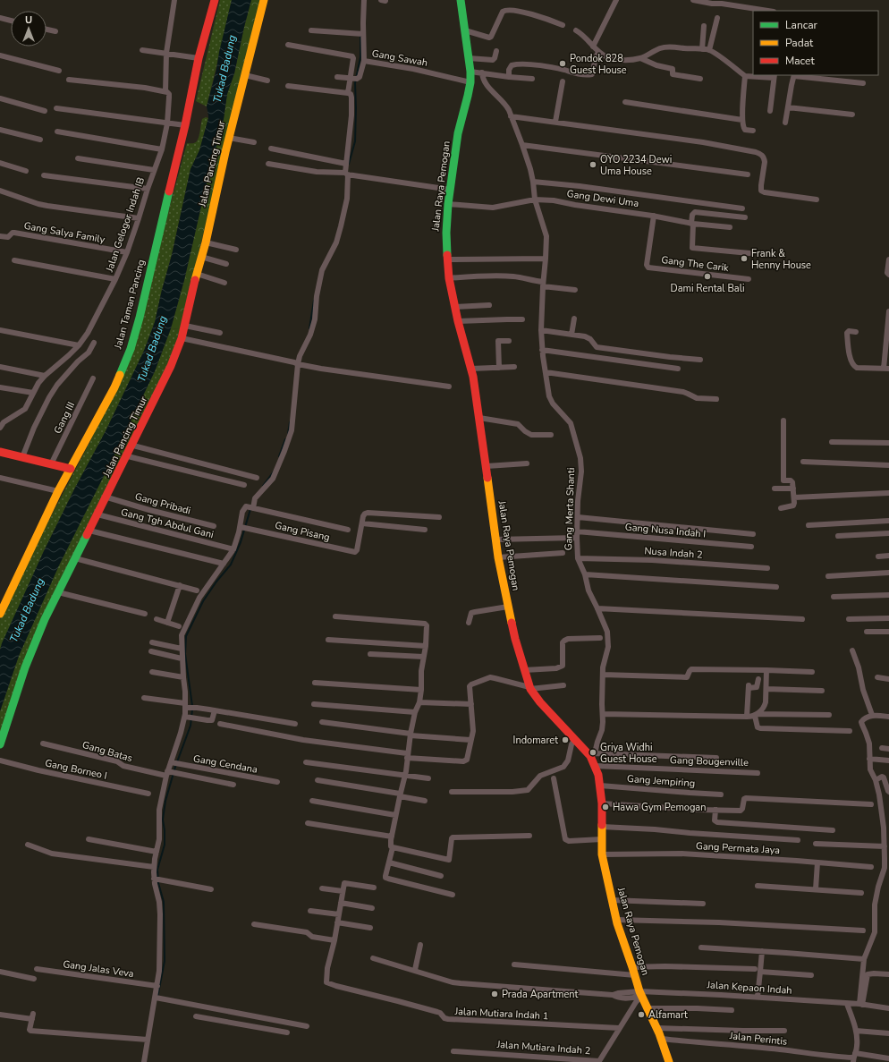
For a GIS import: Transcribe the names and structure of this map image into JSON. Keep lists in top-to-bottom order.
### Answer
{
  "streets": {
    "street": [
      "Gang Sawah",
      "Jalan Pancing Timur",
      "Jalan Raya Pemogan",
      "Gang Dewi Uma",
      "Jalan Gelogor Indah IB",
      "Gang Salya Family",
      "Gang The Carik",
      "Jalan Taman Pancing",
      "Gang III",
      "Gang Pribadi",
      "Gang Merta Shanti",
      "Gang Tgh Abdul Gani",
      "Gang Nusa Indah I",
      "Gang Pisang",
      "Nusa Indah 2",
      "Gang Batas",
      "Gang Bougenville",
      "Gang Cendana",
      "Gang Borneo I",
      "Gang Jempiring",
      "Gang Permata Jaya",
      "Gang Jalas Veva",
      "Jalan Kepaon Indah",
      "Jalan Mutiara Indah 1",
      "Jalan Perintis",
      "Jalan Mutiara Indah 2"
    ]
  },
  "crossings": [
    ["Gang Sawah", "Jalan Raya Pemogan"],
    ["Jalan Pancing Timur", "Gang Pribadi"],
    ["Jalan Pancing Timur", "Gang Tgh Abdul Gani"],
    ["Jalan Raya Pemogan", "Gang Dewi Uma"],
    ["Jalan Raya Pemogan", "Gang Merta Shanti"],
    ["Jalan Raya Pemogan", "Gang Bougenville"],
    ["Jalan Raya Pemogan", "Gang Jempiring"],
    ["Jalan Raya Pemogan", "Gang Permata Jaya"],
    ["Jalan Raya Pemogan", "Jalan Kepaon Indah"],
    ["Jalan Raya Pemogan", "Jalan Perintis"],
    ["Jalan Raya Pemogan", "Jalan Mutiara Indah 2"],
    ["Gang Dewi Uma", "Gang The Carik"],
    ["Gang Dewi Uma", "Gang Merta Shanti"],
    ["Jalan Gelogor Indah IB", "Gang Salya Family"],
    ["Gang Merta Shanti", "Gang Nusa Indah I"],
    ["Gang Merta Shanti", "Nusa Indah 2"],
    ["Jalan Kepaon Indah", "Jalan Mutiara Indah 2"],
    ["Jalan Mutiara Indah 1", "Jalan Mutiara Indah 2"]
  ],
  "water": ["Tukad Badung"],
  "places": [
    "Pondok 828 Guest House",
    "OYO 2234 Dewi Uma House",
    "Frank & Henny House",
    "Dami Rental Bali",
    "Indomaret",
    "Griya Widhi Guest House",
    "Hawa Gym Pemogan",
    "Prada Apartment",
    "Alfamart"
  ],
  "legend": ["Lancar", "Padat", "Macet"],
  "north": "top"
}
